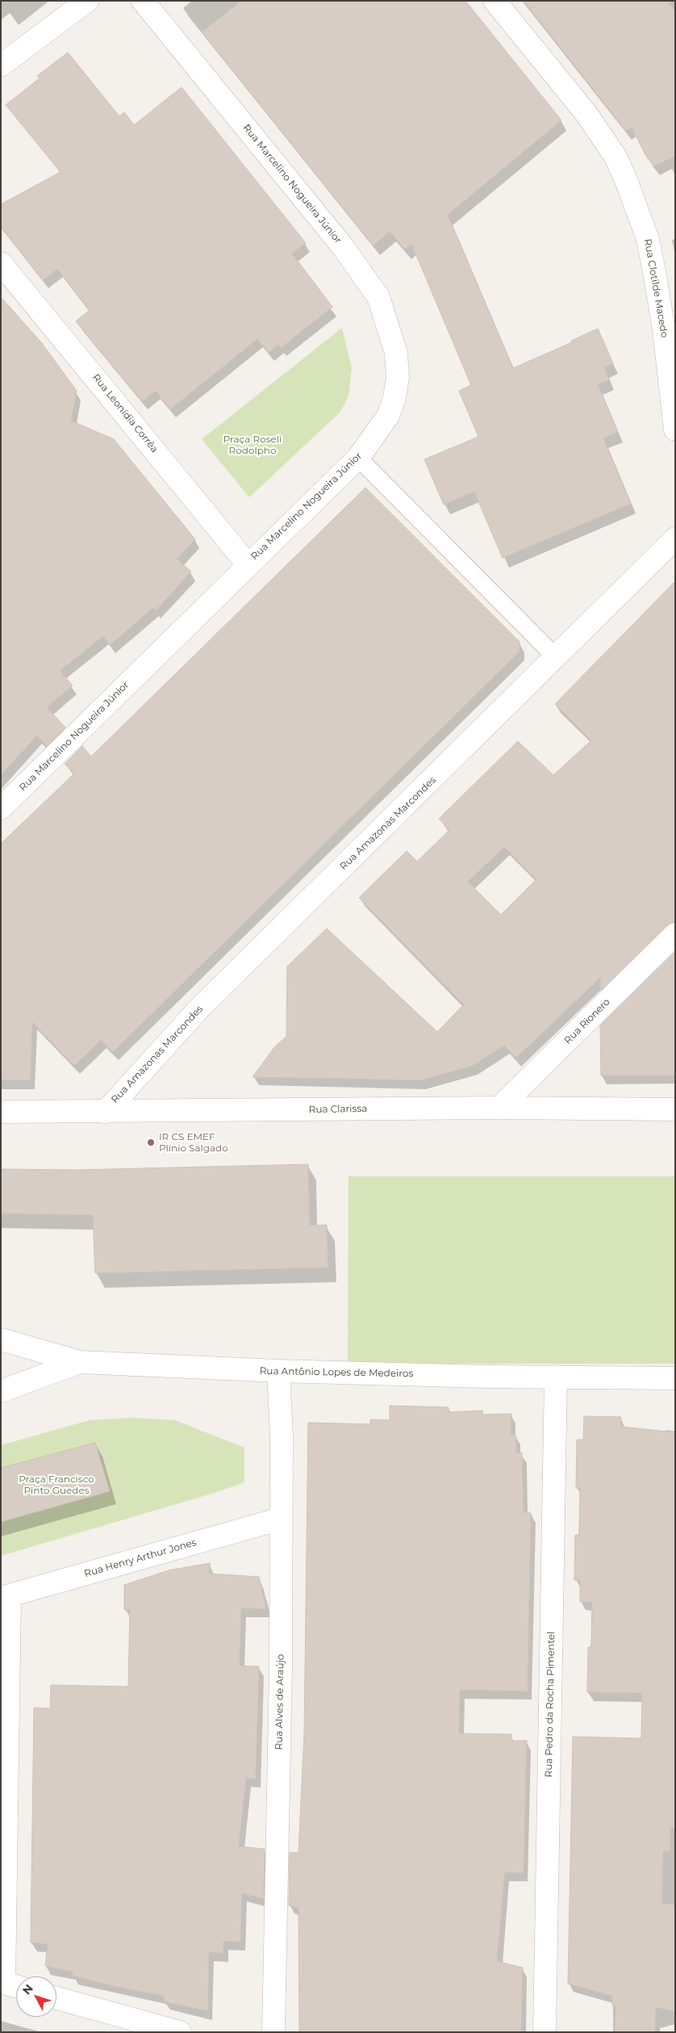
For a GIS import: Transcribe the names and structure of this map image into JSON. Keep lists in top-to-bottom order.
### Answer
{
  "streets": {
    "street": [
      "Rua Marcelino Nogueira Júnior",
      "Rua Clotilde Macedo",
      "Rua Leonídia Corrêa",
      "Rua Amazonas Marcondes",
      "Rua Rionero",
      "Rua Clarissa",
      "Rua Antônio Lopes de Medeiros",
      "Rua Henry Arthur Jones",
      "Rua Alves de Araújo",
      "Rua Pedro da Rocha Pimentel"
    ]
  },
  "crossings": [
    ["Rua Marcelino Nogueira Júnior", "Rua Leonídia Corrêa"],
    ["Rua Amazonas Marcondes", "Rua Clarissa"],
    ["Rua Rionero", "Rua Clarissa"],
    ["Rua Antônio Lopes de Medeiros", "Rua Alves de Araújo"],
    ["Rua Antônio Lopes de Medeiros", "Rua Pedro da Rocha Pimentel"],
    ["Rua Henry Arthur Jones", "Rua Alves de Araújo"]
  ],
  "parks": ["Praça Roseli Rodolpho", "Praça Francisco Pinto Guedes"],
  "places": ["IR CS EMEF Plínio Salgado"],
  "north": "top left"
}
